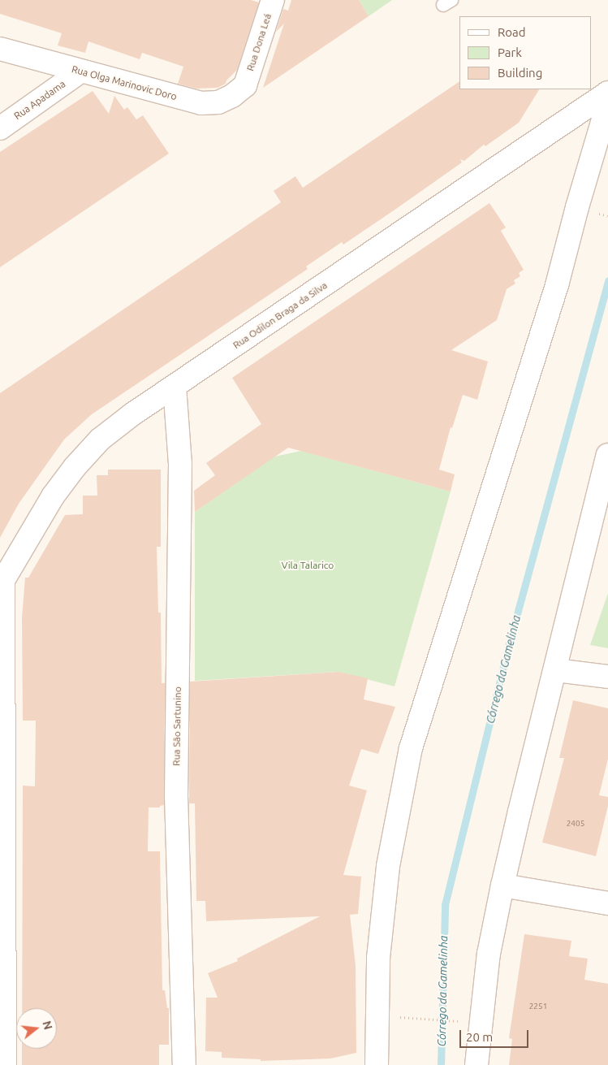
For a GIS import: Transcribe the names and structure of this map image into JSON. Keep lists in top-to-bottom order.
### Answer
{
  "streets": {
    "street": [
      "Rua Dona Leá",
      "Rua Olga Marinovic Doro",
      "Rua Apadama",
      "Rua Odilon Braga da Silva",
      "Rua São Sartunino"
    ]
  },
  "crossings": [
    ["Rua Dona Leá", "Rua Olga Marinovic Doro"],
    ["Rua Olga Marinovic Doro", "Rua Apadama"],
    ["Rua Odilon Braga da Silva", "Rua São Sartunino"]
  ],
  "water": ["Córrego da Gamelinha"],
  "parks": ["Vila Talarico"],
  "house_numbers": ["2405", "2251"],
  "legend": ["Road", "Park", "Building"],
  "scale_bar": "20 m",
  "north": "right"
}
